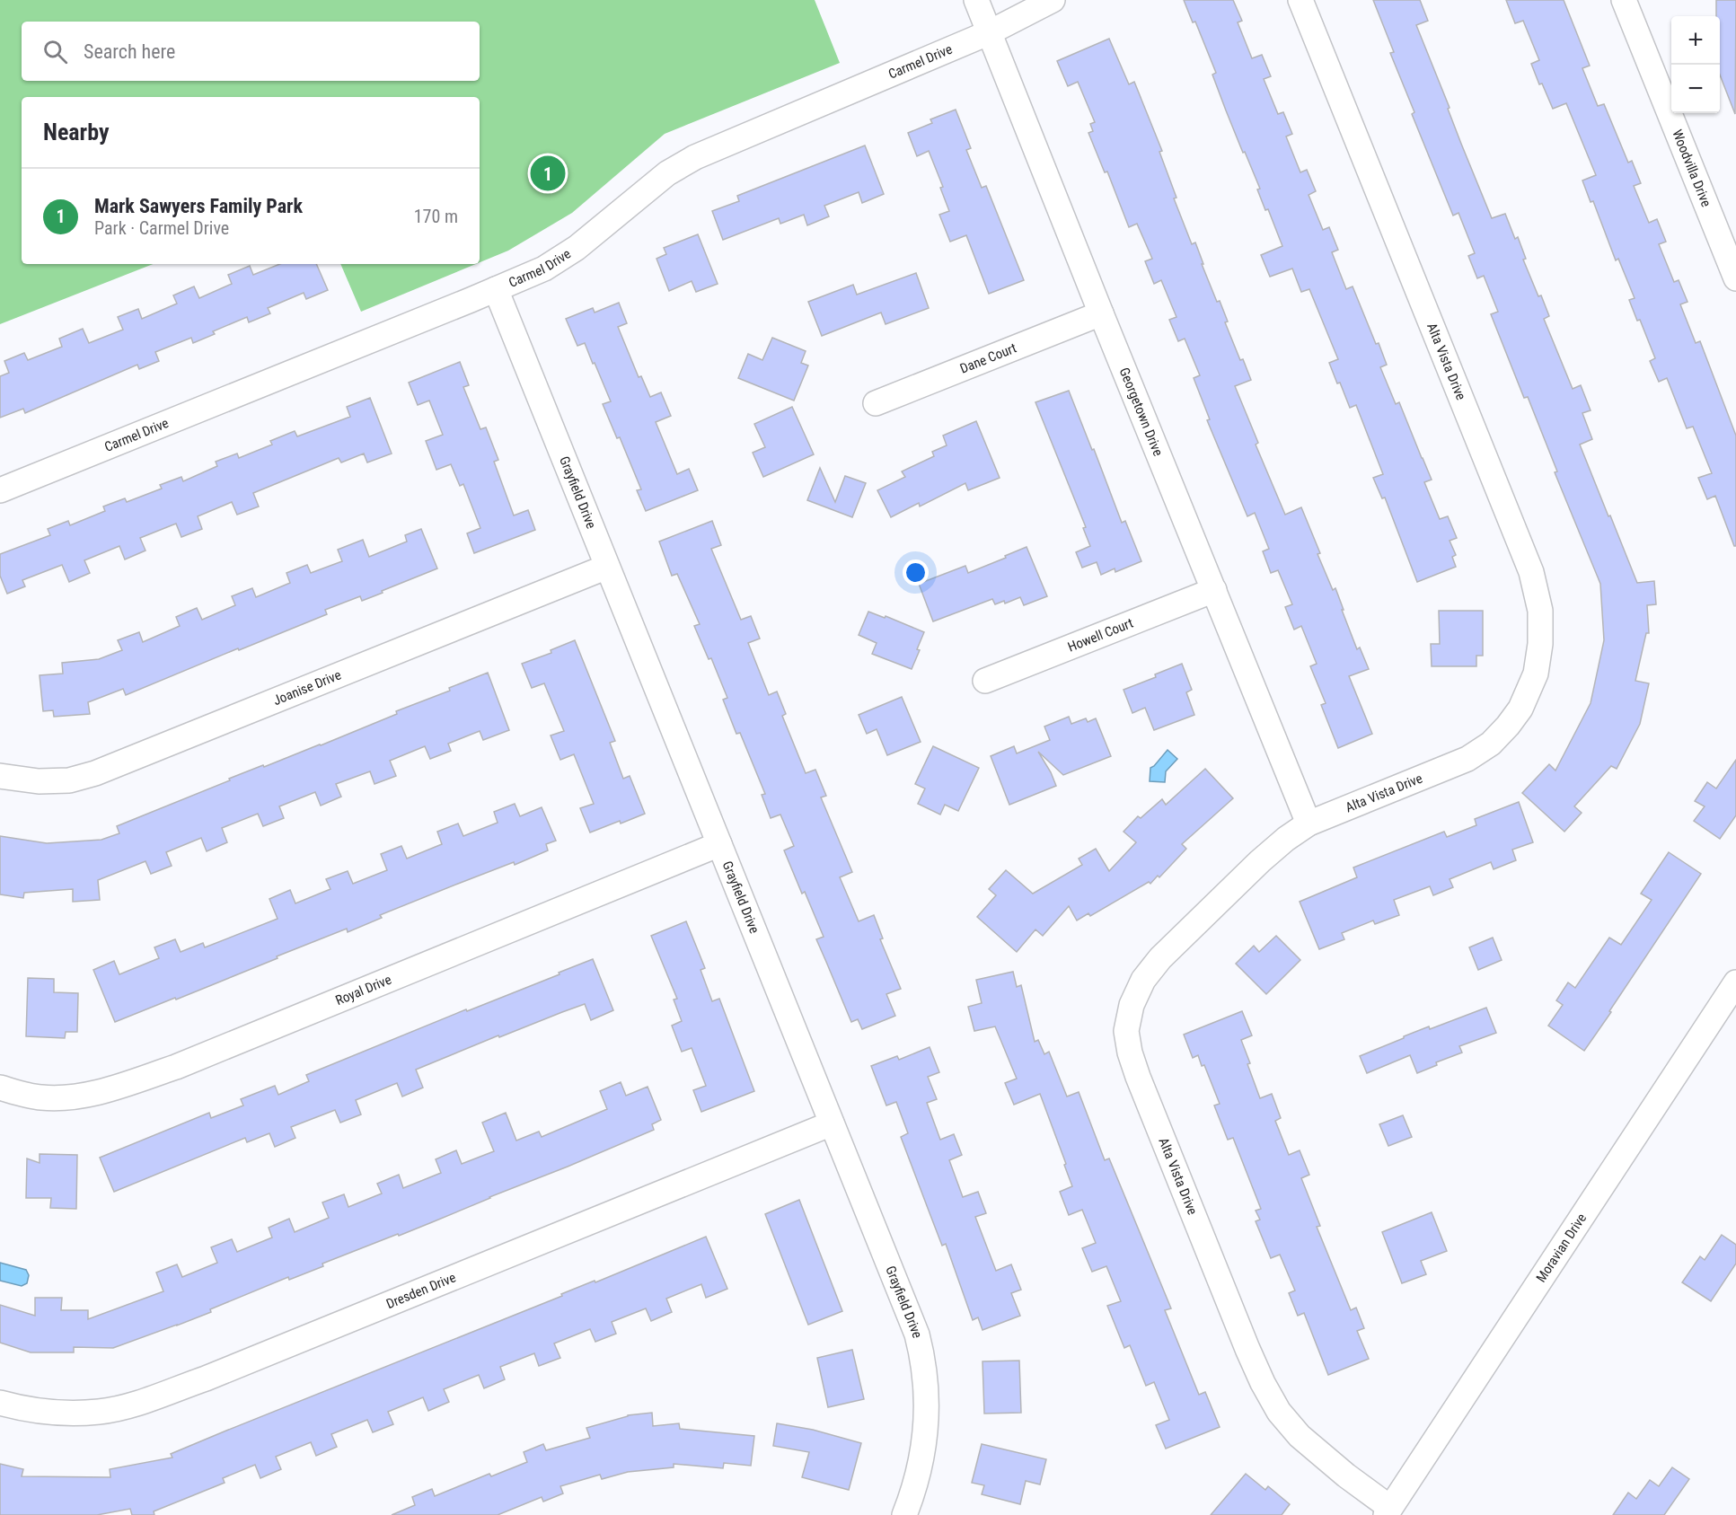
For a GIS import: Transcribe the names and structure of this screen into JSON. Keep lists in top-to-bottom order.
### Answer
{
  "streets": {
    "street": [
      "Carmel Drive",
      "Woodvilla Drive",
      "Dane Court",
      "Alta Vista Drive",
      "Georgetown Drive",
      "Grayfield Drive",
      "Howell Court",
      "Joanise Drive",
      "Royal Drive",
      "Moravian Drive",
      "Dresden Drive"
    ]
  },
  "crossings": [
    ["Carmel Drive", "Georgetown Drive"],
    ["Carmel Drive", "Grayfield Drive"],
    ["Dane Court", "Georgetown Drive"],
    ["Alta Vista Drive", "Georgetown Drive"],
    ["Alta Vista Drive", "Moravian Drive"],
    ["Georgetown Drive", "Howell Court"],
    ["Grayfield Drive", "Joanise Drive"],
    ["Grayfield Drive", "Royal Drive"],
    ["Grayfield Drive", "Dresden Drive"]
  ],
  "page": {
    "map_buttons": ["+", "−"],
    "search": "Search here",
    "heading": "Nearby",
    "pins": "1",
    "list": [
      {
        "mark": "1",
        "name": "Mark Sawyers Family Park",
        "note": "Park · Carmel Drive",
        "value": "170 m"
      }
    ]
  }
}
